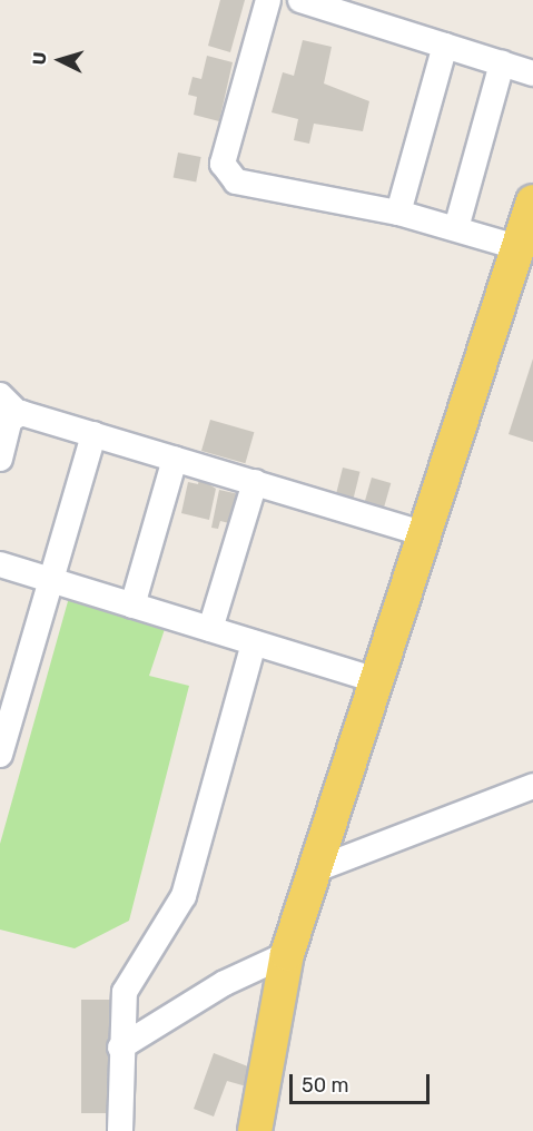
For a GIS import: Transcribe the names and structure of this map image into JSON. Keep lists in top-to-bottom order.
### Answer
{
  "scale_bar": "50 m",
  "north": "left"
}
